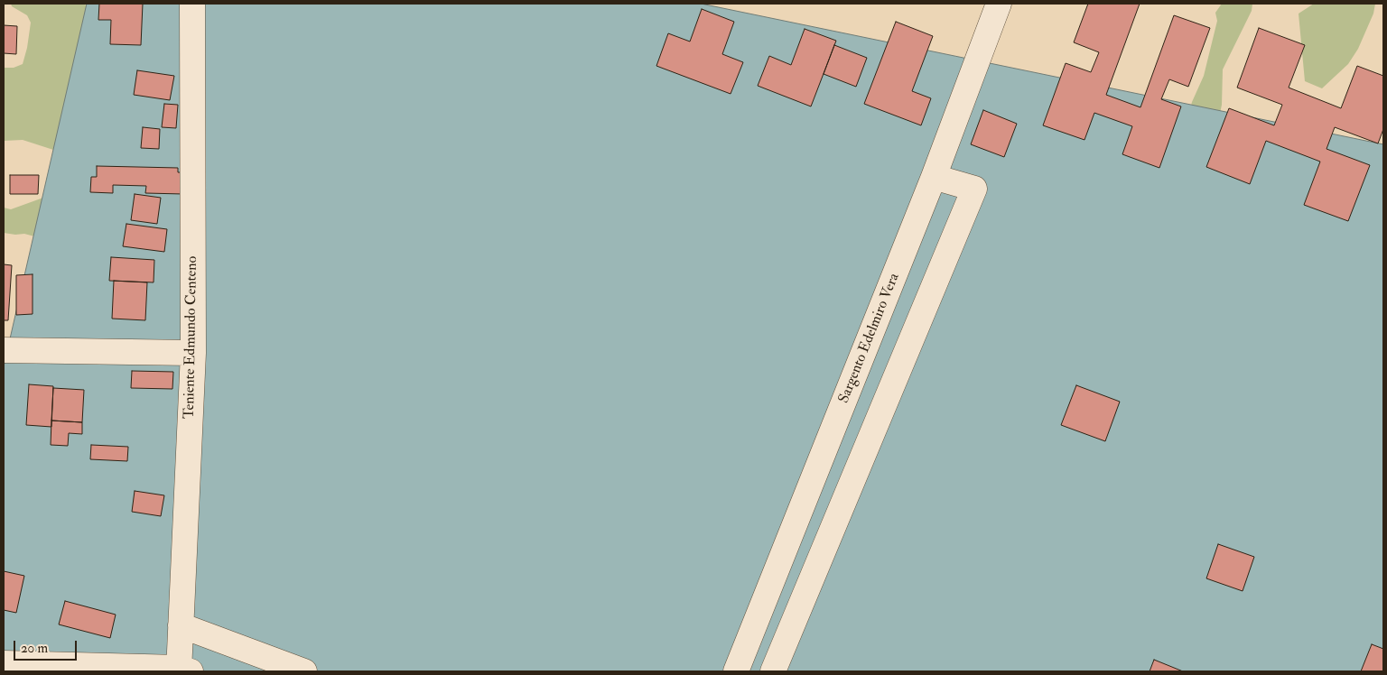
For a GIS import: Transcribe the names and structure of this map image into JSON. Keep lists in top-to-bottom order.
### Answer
{
  "streets": {
    "street": ["Teniente Edmundo Centeno", "Sargento Edelmiro Vera"]
  },
  "scale_bar": "20 m"
}
